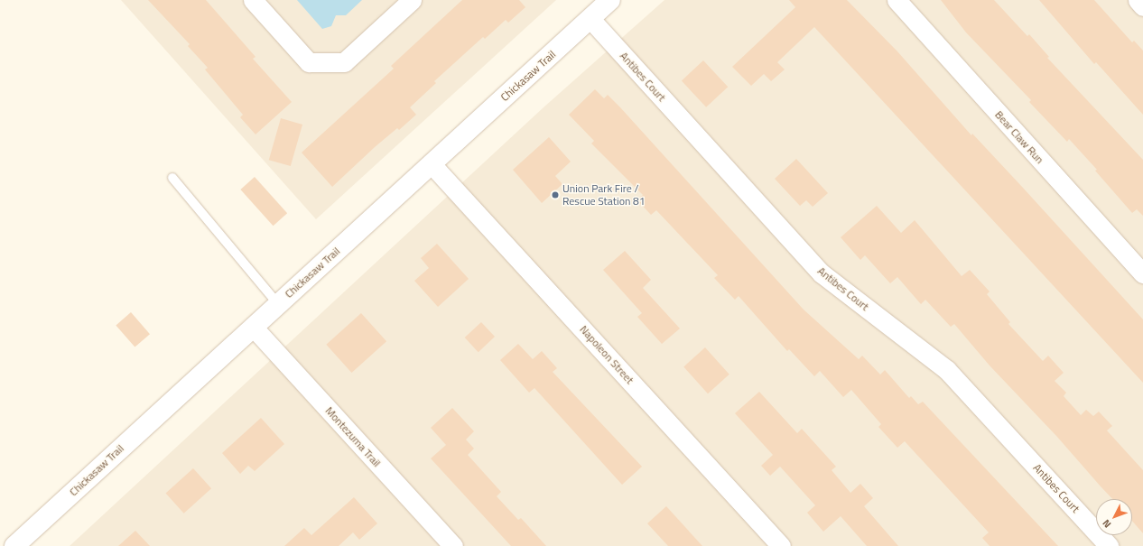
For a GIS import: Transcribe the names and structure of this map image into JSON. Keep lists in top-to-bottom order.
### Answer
{
  "streets": {
    "street": [
      "Chickasaw Trail",
      "Antibes Court",
      "Bear Claw Run",
      "Napoleon Street",
      "Montezuma Trail"
    ]
  },
  "crossings": [
    ["Chickasaw Trail", "Antibes Court"],
    ["Chickasaw Trail", "Napoleon Street"],
    ["Chickasaw Trail", "Montezuma Trail"]
  ],
  "places": ["Union Park Fire / Rescue Station 81"],
  "north": "bottom left"
}
